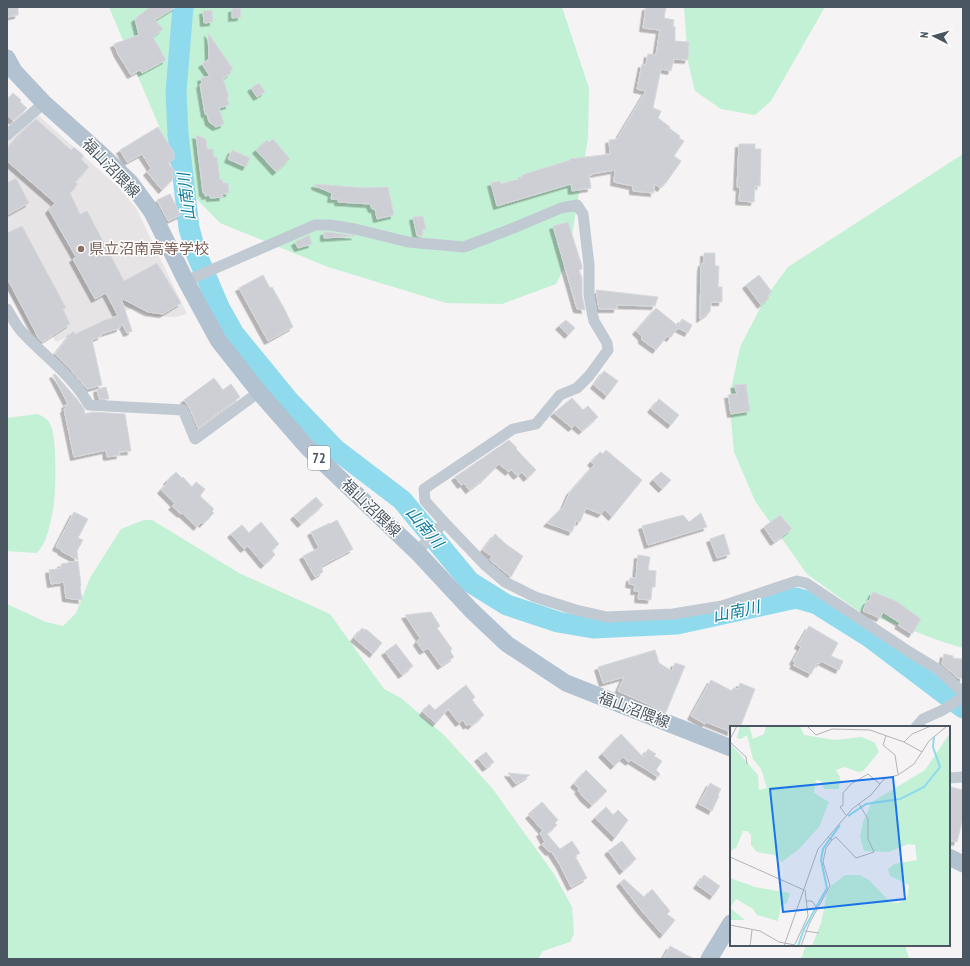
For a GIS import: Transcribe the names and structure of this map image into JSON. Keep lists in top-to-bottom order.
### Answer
{
  "streets": {
    "main road": ["福山沼隈線", "72"]
  },
  "water": ["山南川"],
  "places": ["県立沼南高等学校"],
  "north": "left"
}
